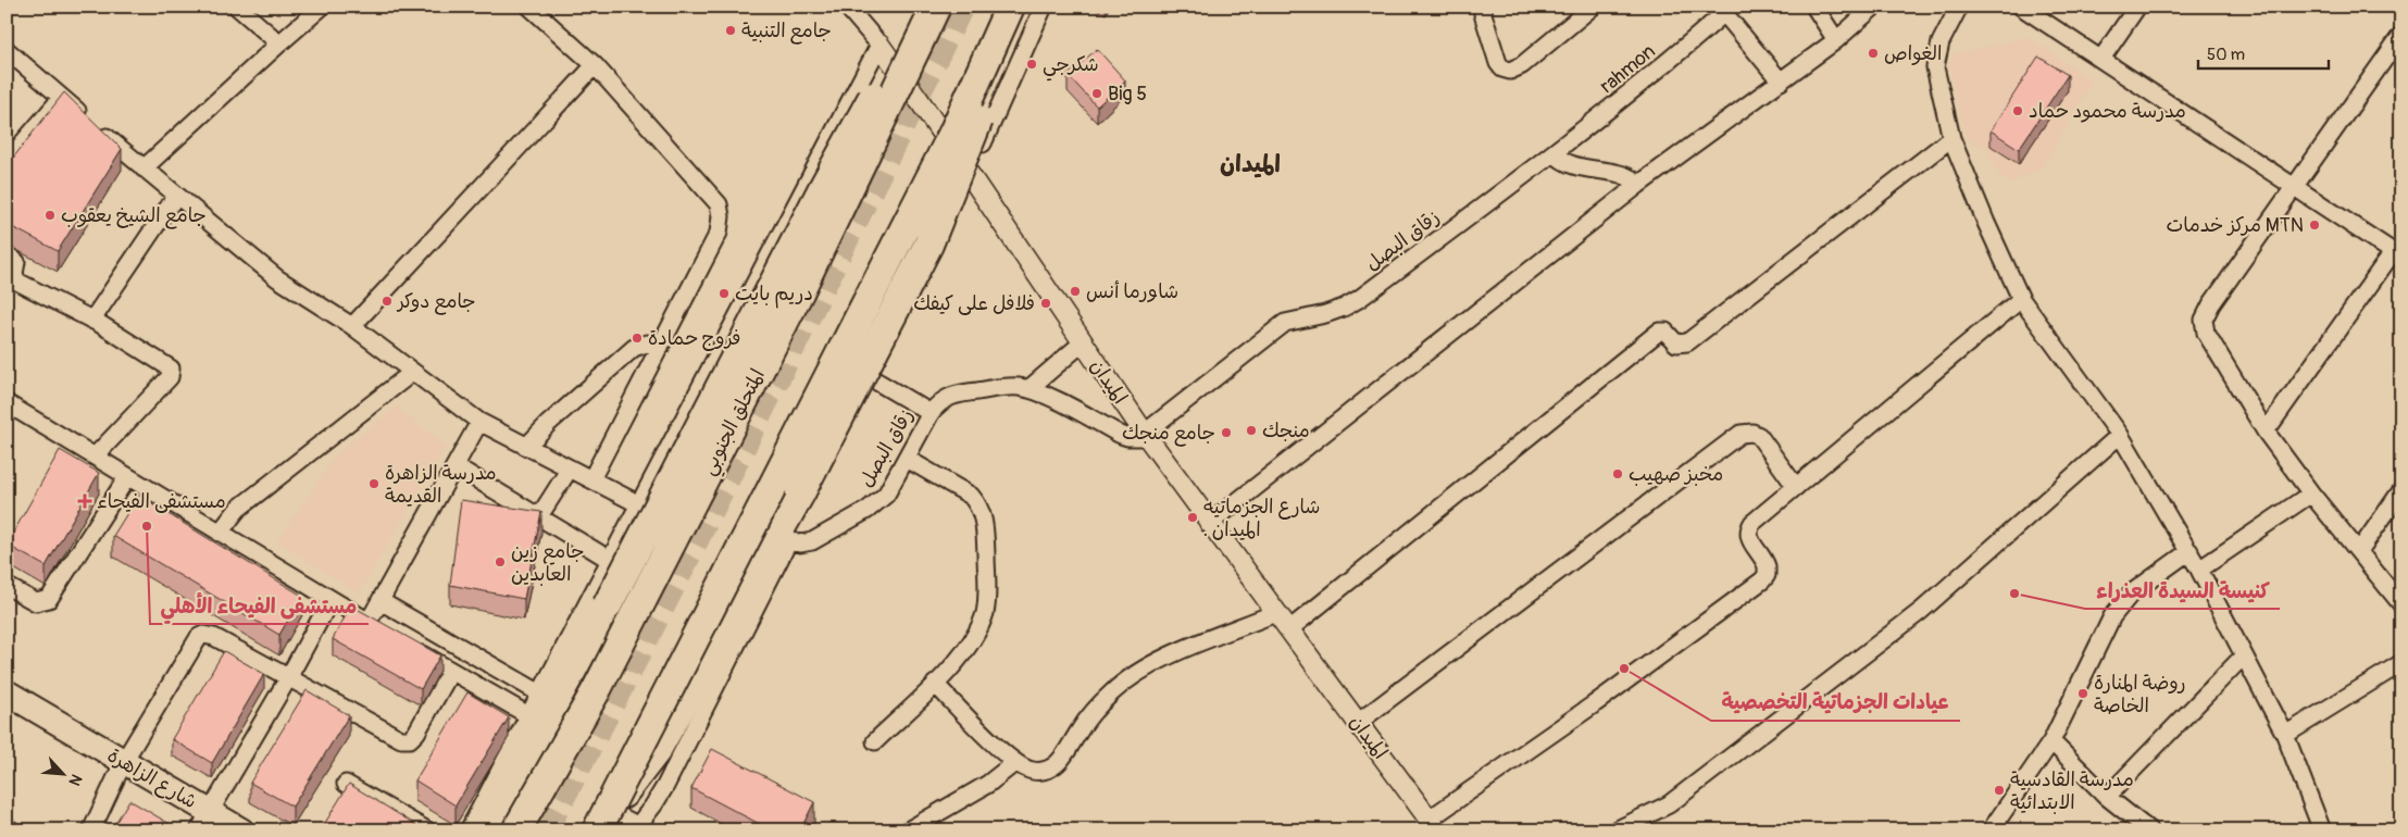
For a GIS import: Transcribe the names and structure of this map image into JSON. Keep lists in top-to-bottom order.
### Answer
{
  "streets": {
    "highway": ["المتحلق الجنوبي"],
    "main road": ["شارع الزاهرة"],
    "street": ["rahmon", "زقاق البصل", "الميدان"]
  },
  "crossings": [
    ["rahmon", "زقاق البصل"],
    ["زقاق البصل", "الميدان"]
  ],
  "districts": ["الميدان"],
  "places": {
    "other": [
      "جامع التنبية",
      "الغواص",
      "شكرجي",
      "Big 5",
      "مدرسة محمود حماد",
      "جامع الشيخ يعقوب",
      "مركز خدمات MTN",
      "شاورما أنس",
      "دريم بايت",
      "جامع دوكر",
      "فلافل على كيفك",
      "فروج حمادة",
      "منجك",
      "جامع منجك",
      "مخبز صهيب",
      "مدرسة الزاهرة القديمة",
      "شارع الجزماتيه . الميدان",
      "مستشفى الفيحاء الأهلي",
      "جامع زين العابدين",
      "كنيسة السيدة العذراء",
      "عيادات الجزماتية التخصصية",
      "روضة المنارة الخاصة",
      "مدرسة القادسية الابتدائية"
    ],
    "health": ["مستشفى الفيحاء"]
  },
  "scale_bar": "50 m",
  "north": "bottom right"
}
